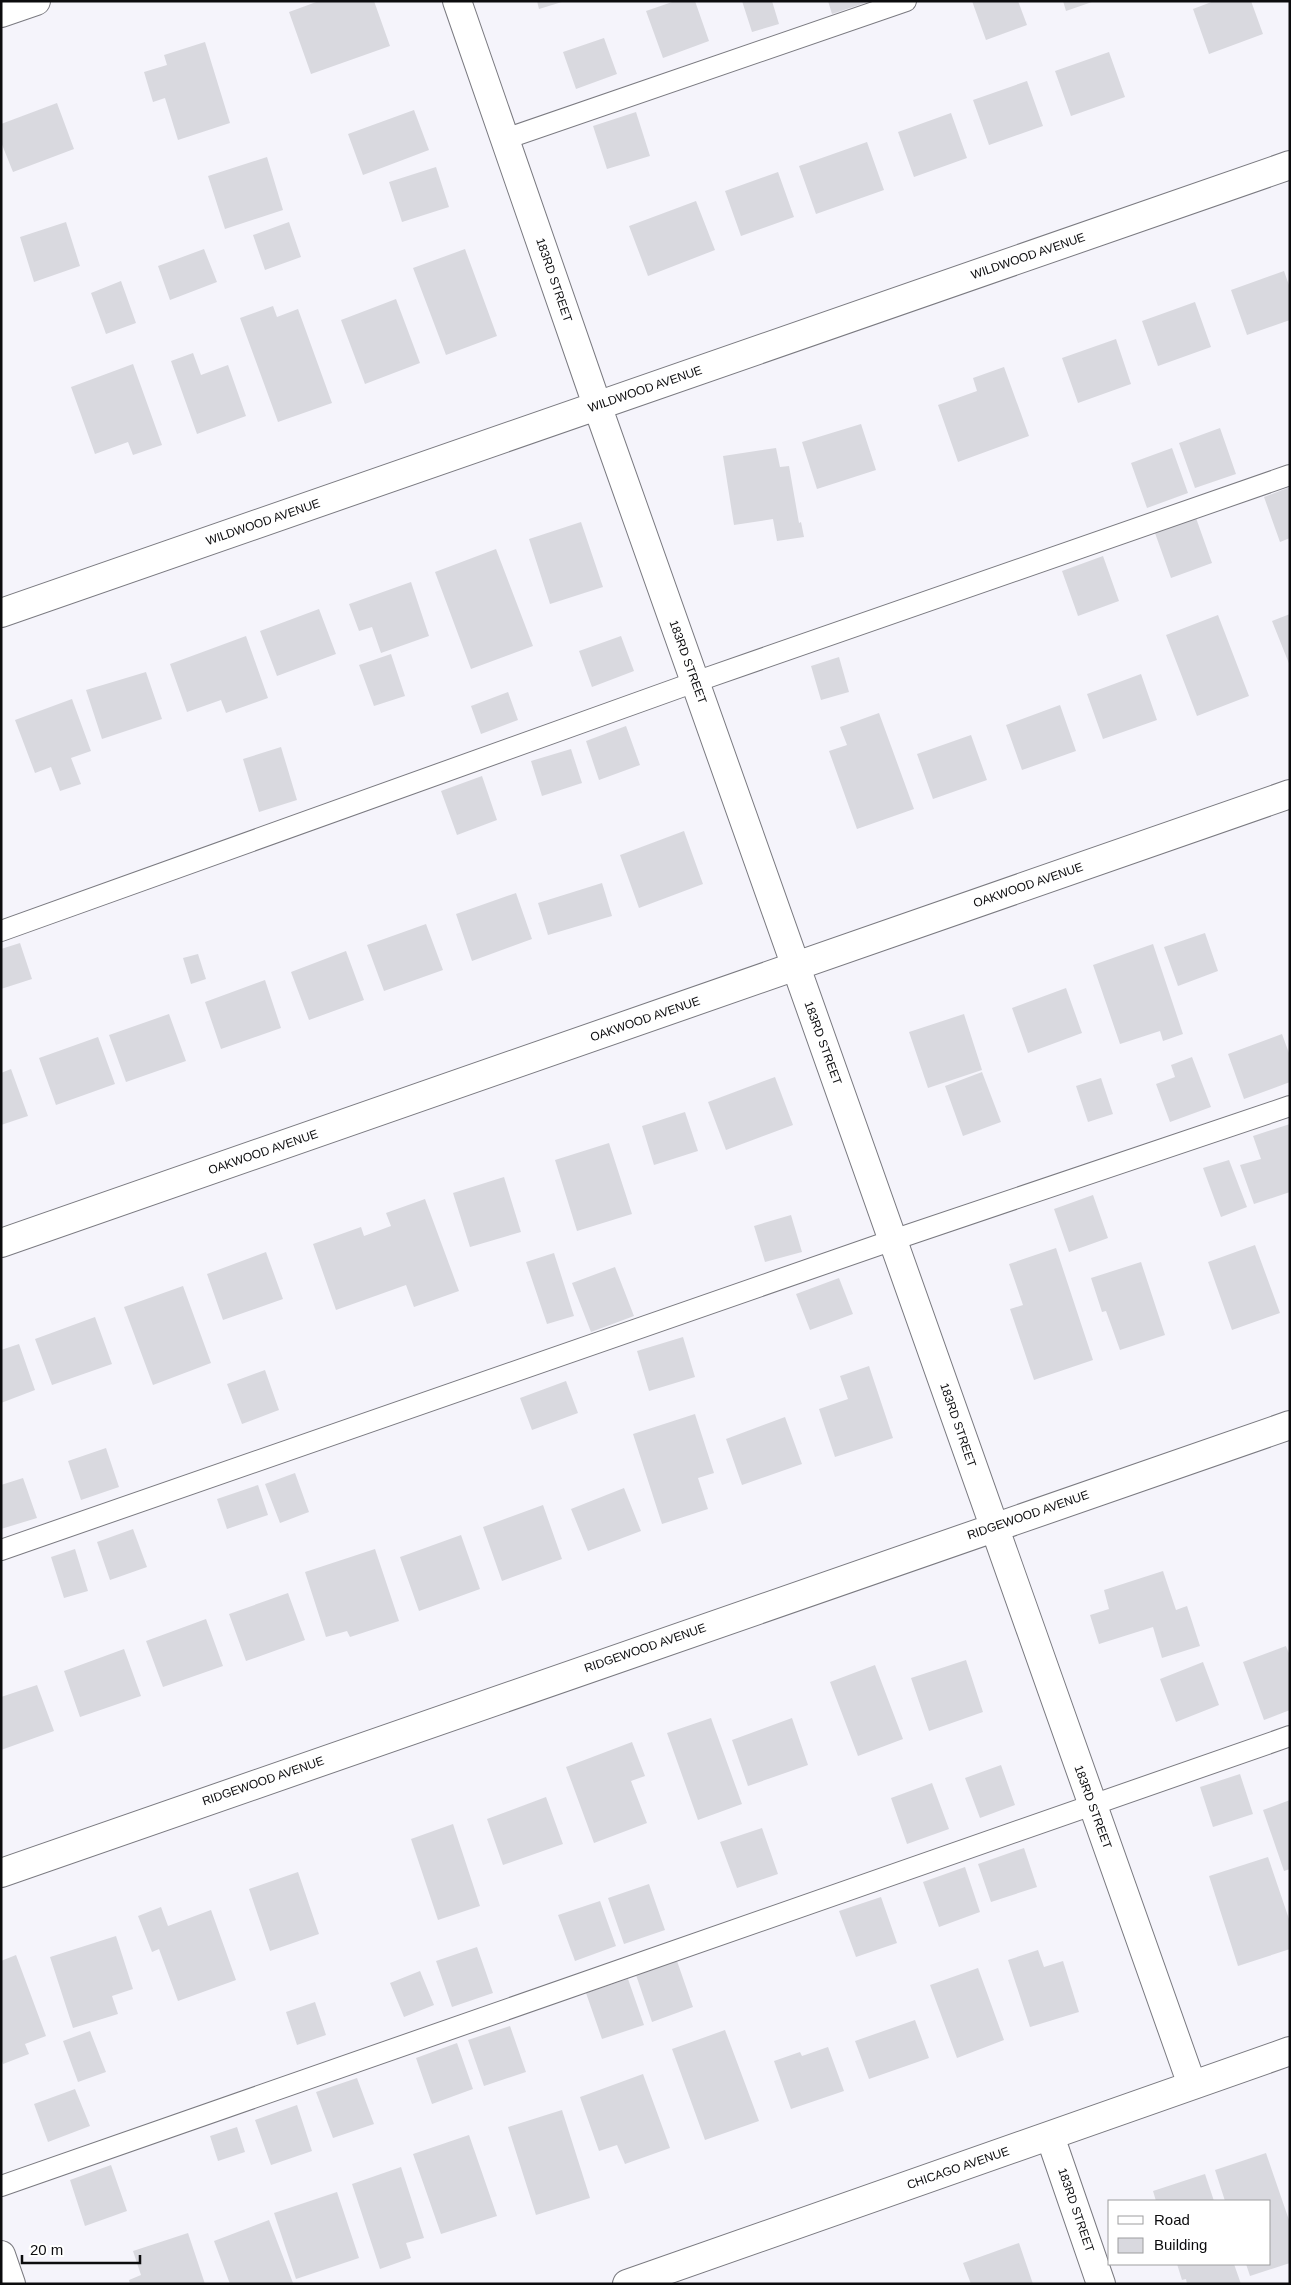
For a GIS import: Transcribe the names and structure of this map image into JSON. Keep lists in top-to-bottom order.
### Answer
{
  "streets": {
    "street": [
      "WILDWOOD AVENUE",
      "183RD STREET",
      "OAKWOOD AVENUE",
      "RIDGEWOOD AVENUE",
      "CHICAGO AVENUE"
    ]
  },
  "crossings": [
    ["WILDWOOD AVENUE", "183RD STREET"],
    ["183RD STREET", "OAKWOOD AVENUE"],
    ["183RD STREET", "RIDGEWOOD AVENUE"],
    ["183RD STREET", "CHICAGO AVENUE"]
  ],
  "legend": ["Road", "Building"],
  "scale_bar": "20 m"
}
